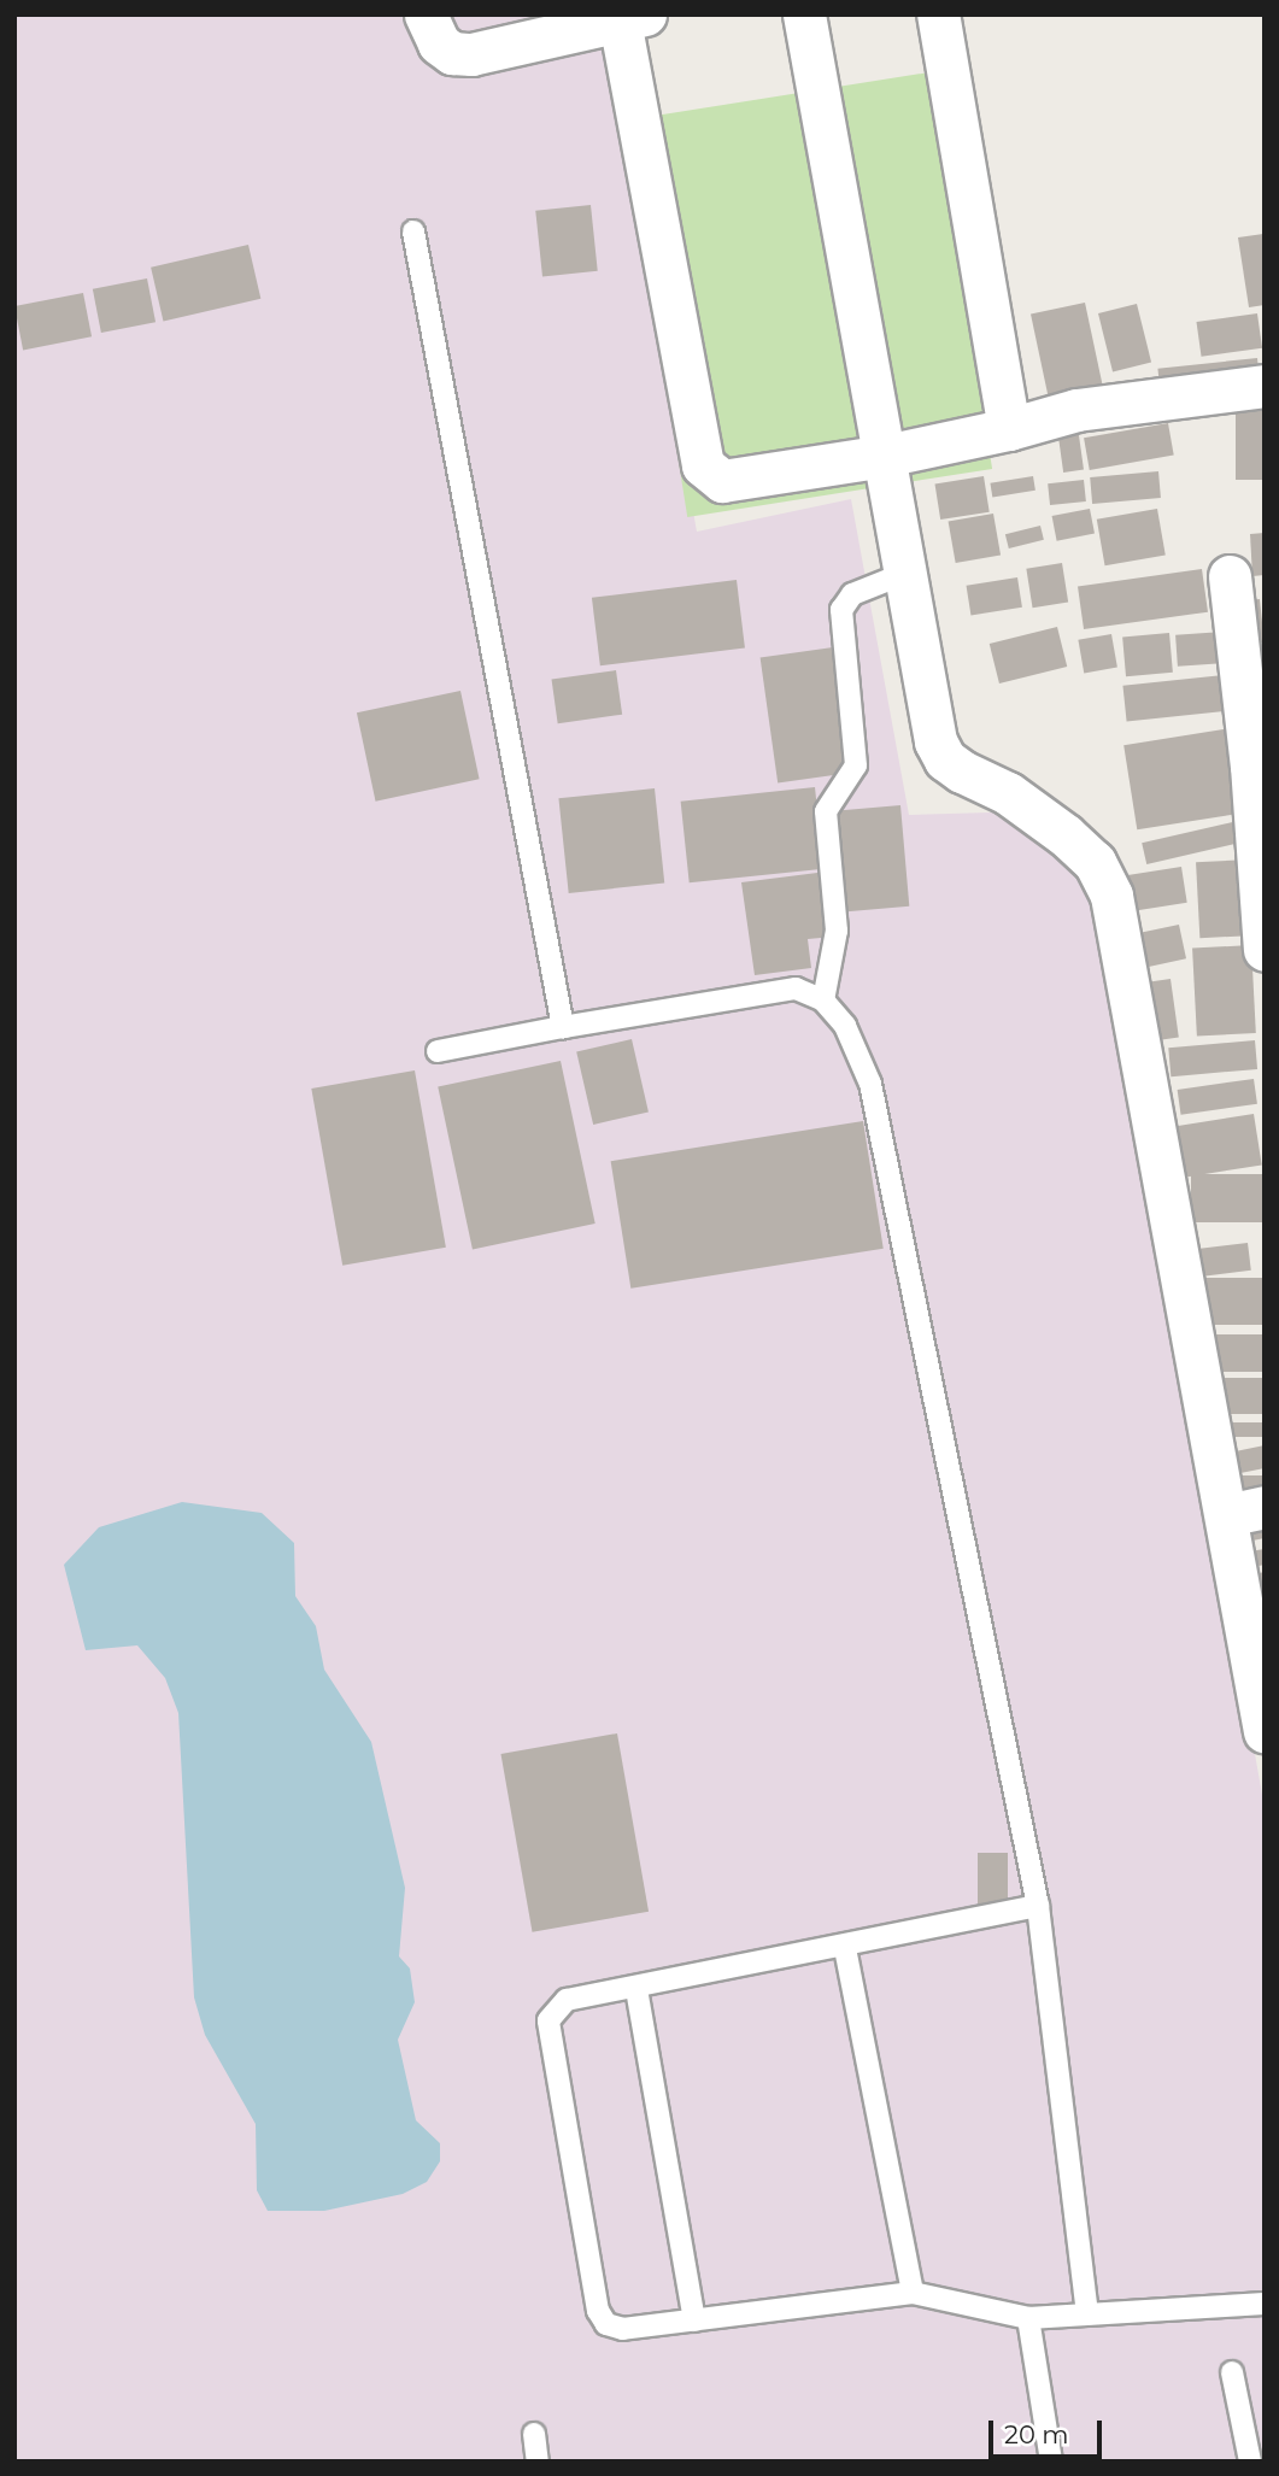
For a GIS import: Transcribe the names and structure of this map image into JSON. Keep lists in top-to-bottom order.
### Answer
{
  "scale_bar": "20 m"
}
